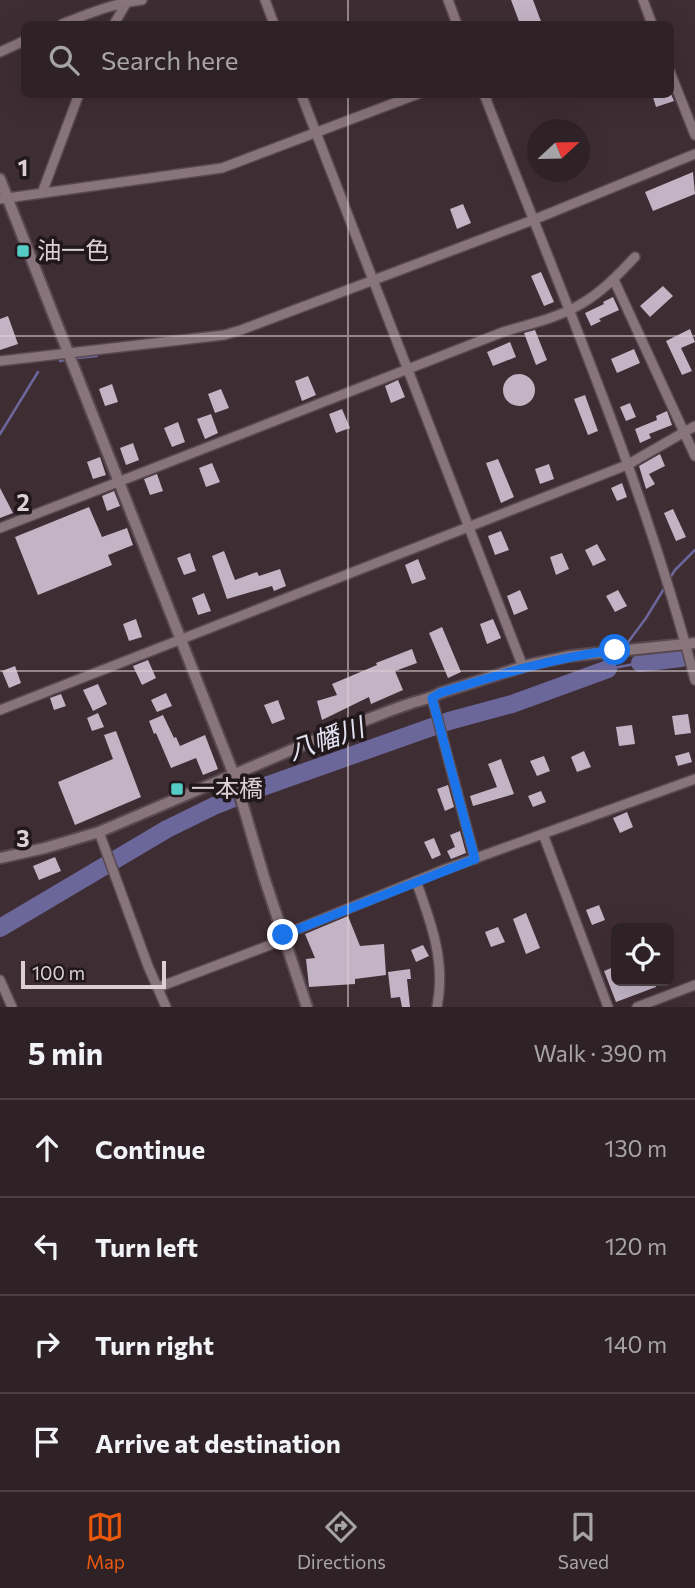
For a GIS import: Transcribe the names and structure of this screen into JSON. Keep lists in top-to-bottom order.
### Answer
{
  "water": ["八幡川"],
  "places": {
    "transit": ["油一色", "一本橋"]
  },
  "scale_bar": "100 m",
  "north": "right",
  "page": {
    "search": "Search here",
    "scale": "100 m",
    "heading": ["5 min", "Walk · 390 m"],
    "list": [
      ["Continue", "130 m"],
      ["Turn left", "120 m"],
      ["Turn right", "140 m"],
      "Arrive at destination"
    ],
    "nav": ["Map", "Directions", "Saved"]
  },
  "grid": {
    "rows": ["1", "2", "3"]
  }
}
